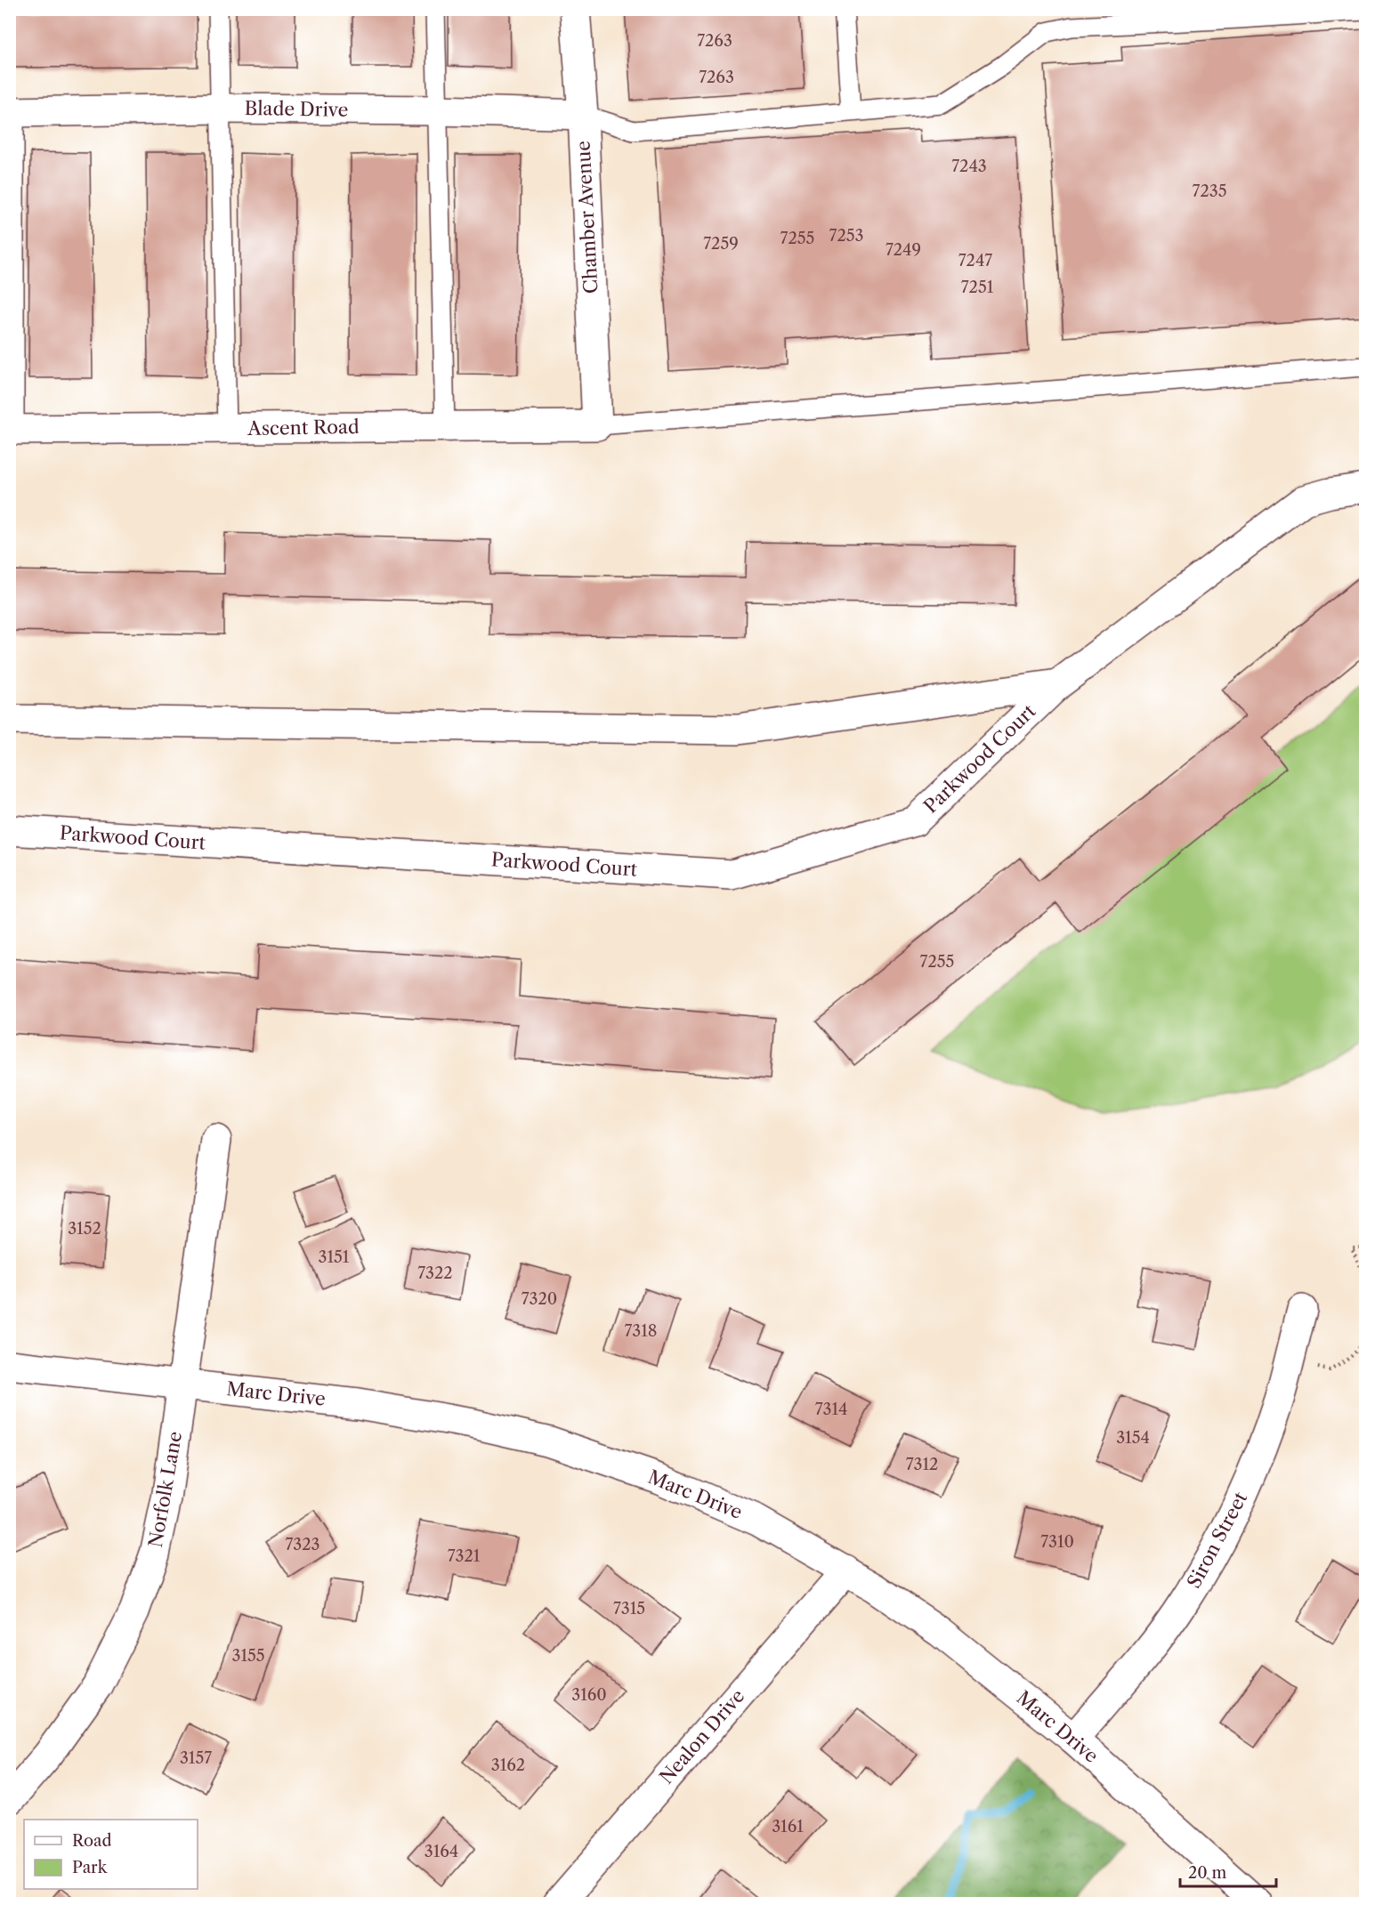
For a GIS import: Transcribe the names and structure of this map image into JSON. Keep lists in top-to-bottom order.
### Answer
{
  "streets": {
    "street": [
      "Blade Drive",
      "Chamber Avenue",
      "Ascent Road",
      "Parkwood Court",
      "Marc Drive",
      "Norfolk Lane",
      "Siron Street",
      "Nealon Drive"
    ]
  },
  "crossings": [
    ["Blade Drive", "Chamber Avenue"],
    ["Chamber Avenue", "Ascent Road"],
    ["Marc Drive", "Norfolk Lane"],
    ["Marc Drive", "Siron Street"],
    ["Marc Drive", "Nealon Drive"]
  ],
  "house_numbers": [
    "7263",
    "7263",
    "7243",
    "7235",
    "7253",
    "7255",
    "7259",
    "7249",
    "7247",
    "7251",
    "7255",
    "3152",
    "3151",
    "7322",
    "7320",
    "7318",
    "7314",
    "3154",
    "7312",
    "7310",
    "7323",
    "7321",
    "7315",
    "3155",
    "3160",
    "3157",
    "3162",
    "3161",
    "3164"
  ],
  "legend": ["Road", "Park"],
  "scale_bar": "20 m"
}
